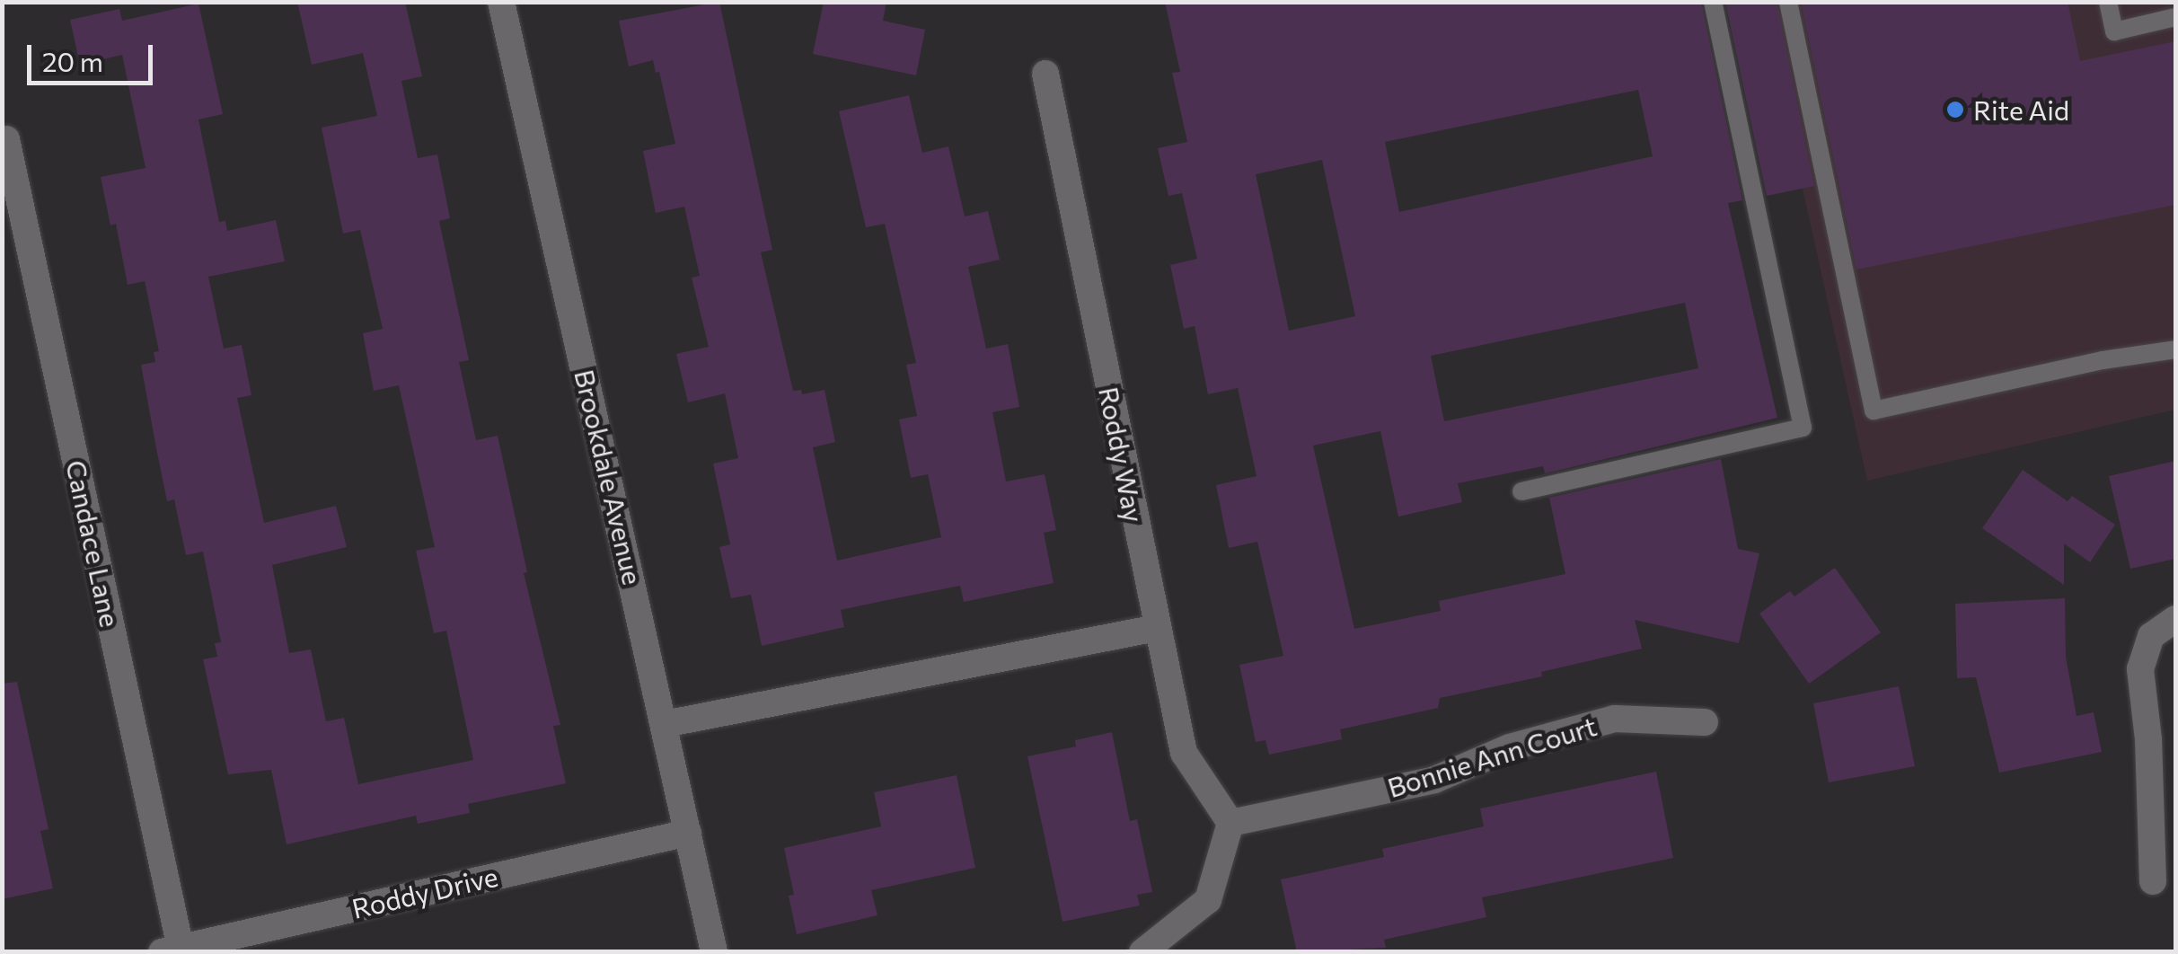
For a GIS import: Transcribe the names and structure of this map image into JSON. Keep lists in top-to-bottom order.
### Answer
{
  "streets": {
    "street": [
      "Roddy Way",
      "Brookdale Avenue",
      "Candace Lane",
      "Bonnie Ann Court",
      "Roddy Drive"
    ]
  },
  "crossings": [
    ["Roddy Way", "Bonnie Ann Court"],
    ["Brookdale Avenue", "Roddy Drive"],
    ["Candace Lane", "Roddy Drive"]
  ],
  "places": ["Rite Aid"],
  "scale_bar": "20 m"
}
